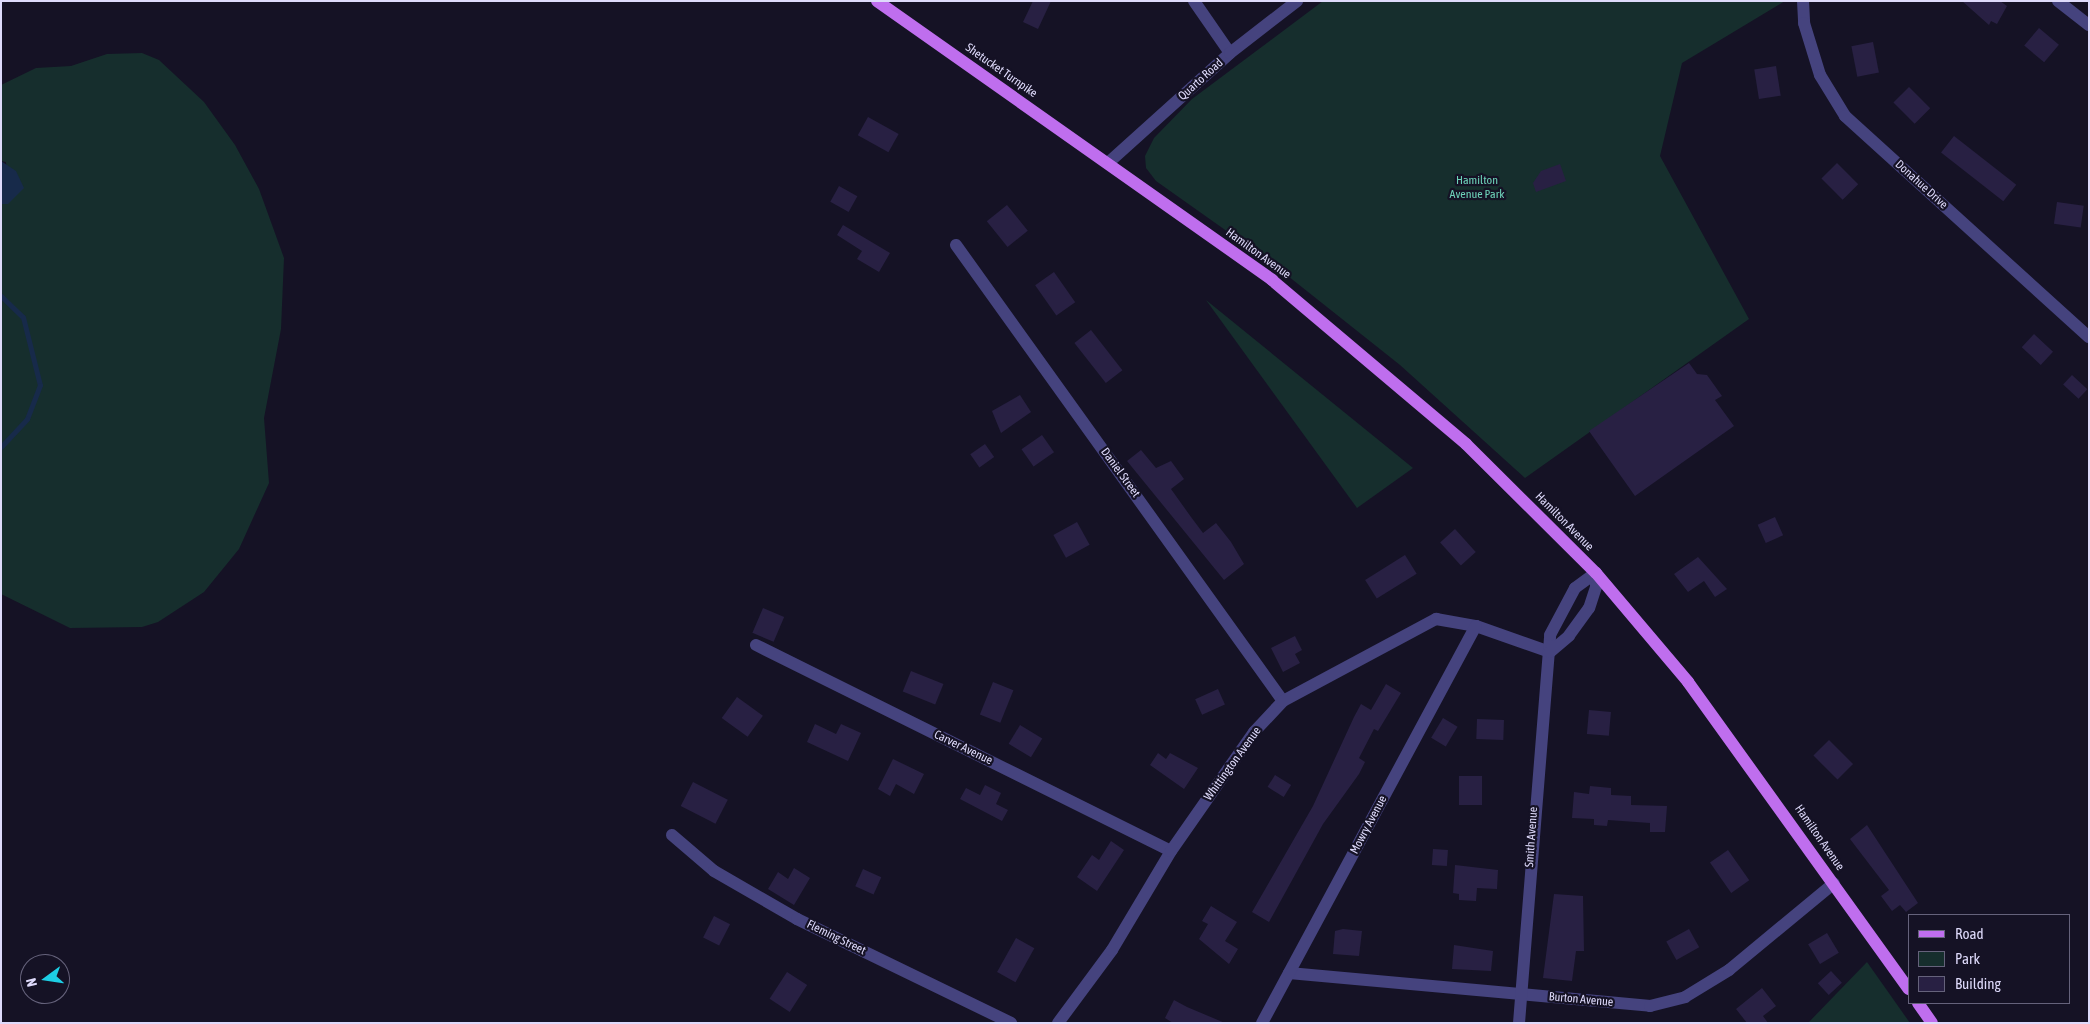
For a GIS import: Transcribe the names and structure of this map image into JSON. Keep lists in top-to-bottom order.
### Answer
{
  "streets": {
    "main road": ["Shetucket Turnpike", "Hamilton Avenue"],
    "street": [
      "Quarto Road",
      "Donahue Drive",
      "Daniel Street",
      "Carver Avenue",
      "Whittington Avenue",
      "Mowry Avenue",
      "Smith Avenue",
      "Fleming Street",
      "Burton Avenue"
    ]
  },
  "crossings": [
    ["Shetucket Turnpike", "Quarto Road"],
    ["Shetucket Turnpike", "Hamilton Avenue"],
    ["Quarto Road", "Hamilton Avenue"],
    ["Hamilton Avenue", "Smith Avenue"],
    ["Hamilton Avenue", "Burton Avenue"],
    ["Daniel Street", "Whittington Avenue"],
    ["Carver Avenue", "Whittington Avenue"],
    ["Whittington Avenue", "Mowry Avenue"],
    ["Whittington Avenue", "Smith Avenue"],
    ["Mowry Avenue", "Burton Avenue"],
    ["Smith Avenue", "Burton Avenue"]
  ],
  "parks": ["Hamilton Avenue Park"],
  "legend": ["Road", "Park", "Building"],
  "north": "left"
}
